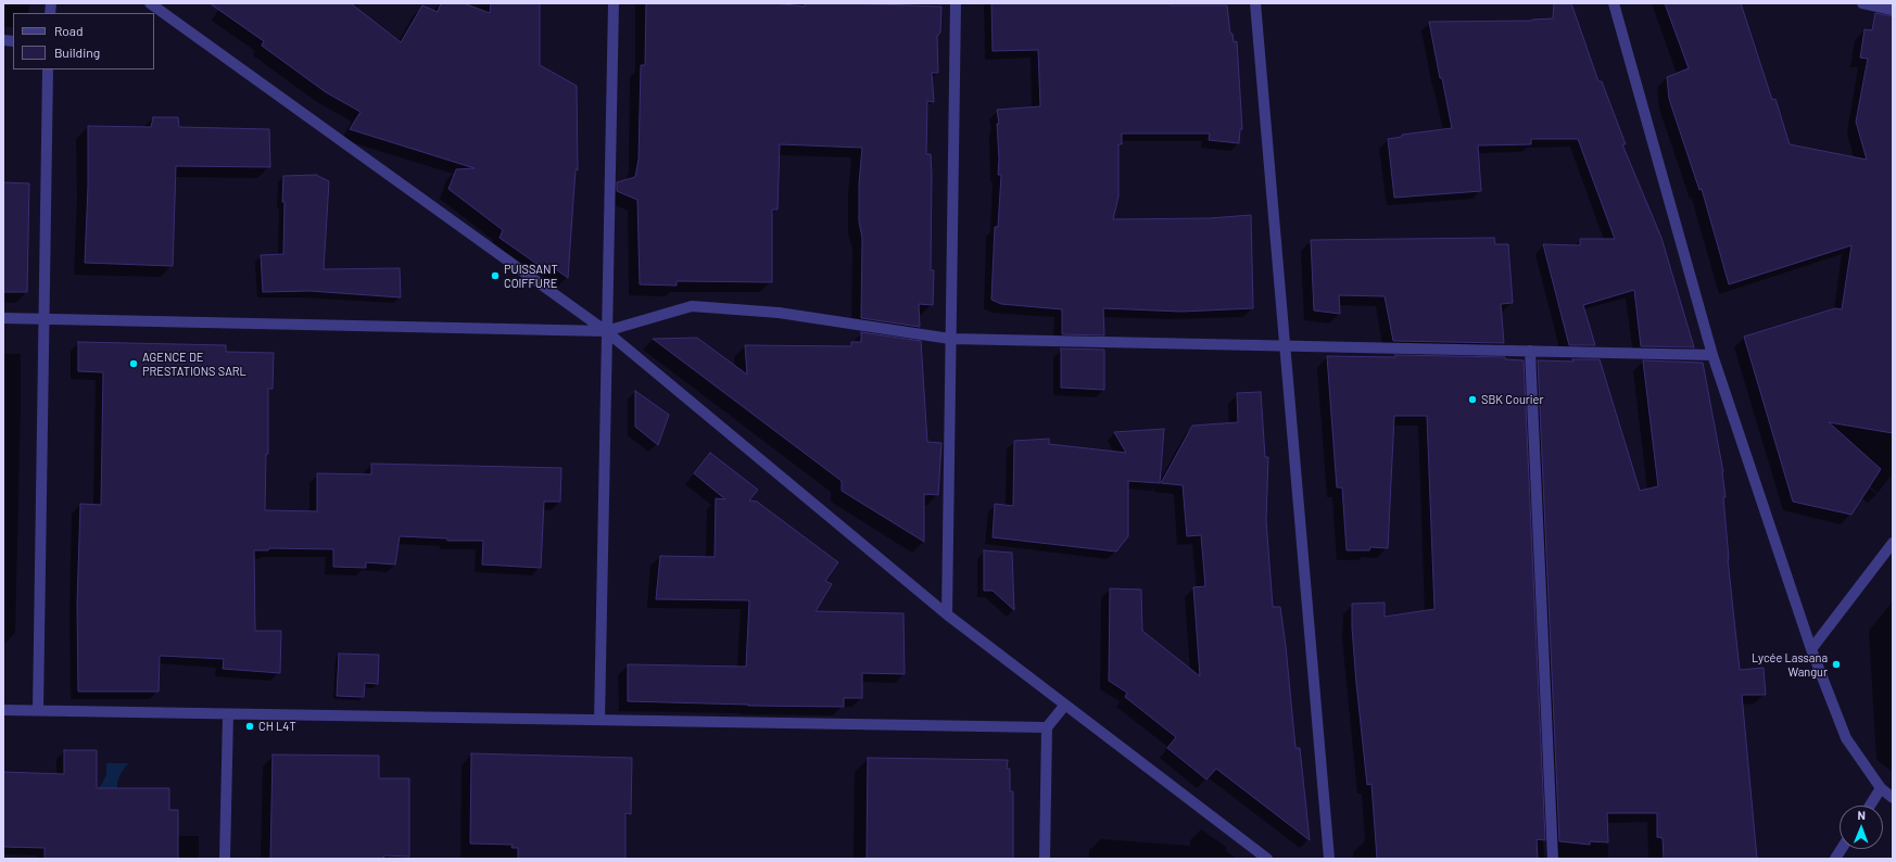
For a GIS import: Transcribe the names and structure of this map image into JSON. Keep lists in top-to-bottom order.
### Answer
{
  "places": [
    "PUISSANT COIFFURE",
    "AGENCE DE PRESTATIONS SARL",
    "SBK Courier",
    "Lycée Lassana Wangur",
    "CH L4T"
  ],
  "legend": ["Road", "Building"],
  "north": "top"
}
